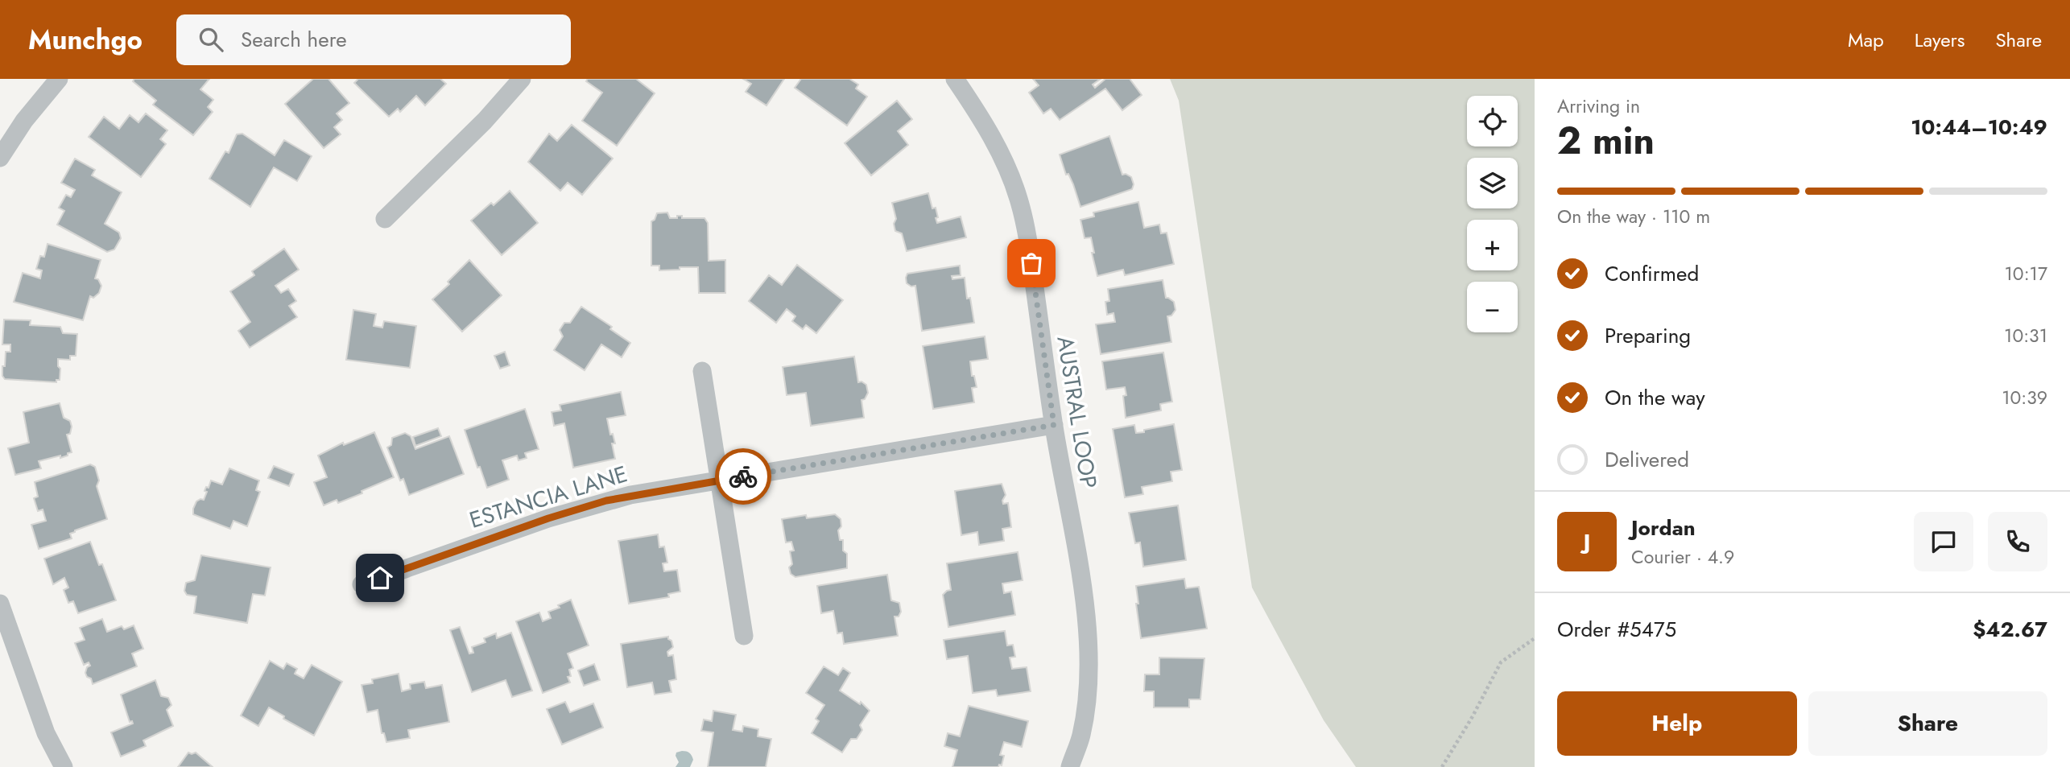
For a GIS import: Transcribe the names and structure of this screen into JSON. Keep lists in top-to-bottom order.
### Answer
{
  "streets": {
    "street": ["AUSTRAL LOOP", "ESTANCIA LANE"]
  },
  "crossings": [
    ["AUSTRAL LOOP", "ESTANCIA LANE"]
  ],
  "page": {
    "header": "Munchgo",
    "search": "Search here",
    "nav": ["Map", "Layers", "Share"],
    "heading": ["2 min", "Arriving in", "10:44–10:49"],
    "panel": [
      "Jordan",
      "Courier · 4.9",
      "Order #5475",
      "$42.67"
    ],
    "map_buttons": ["+", "−"],
    "bar": "On the way · 110 m",
    "list": [
      ["Confirmed", "10:17"],
      ["Preparing", "10:31"],
      ["On the way", "10:39"],
      "Delivered"
    ],
    "round": "J",
    "buttons": ["Help", "Share"]
  }
}
